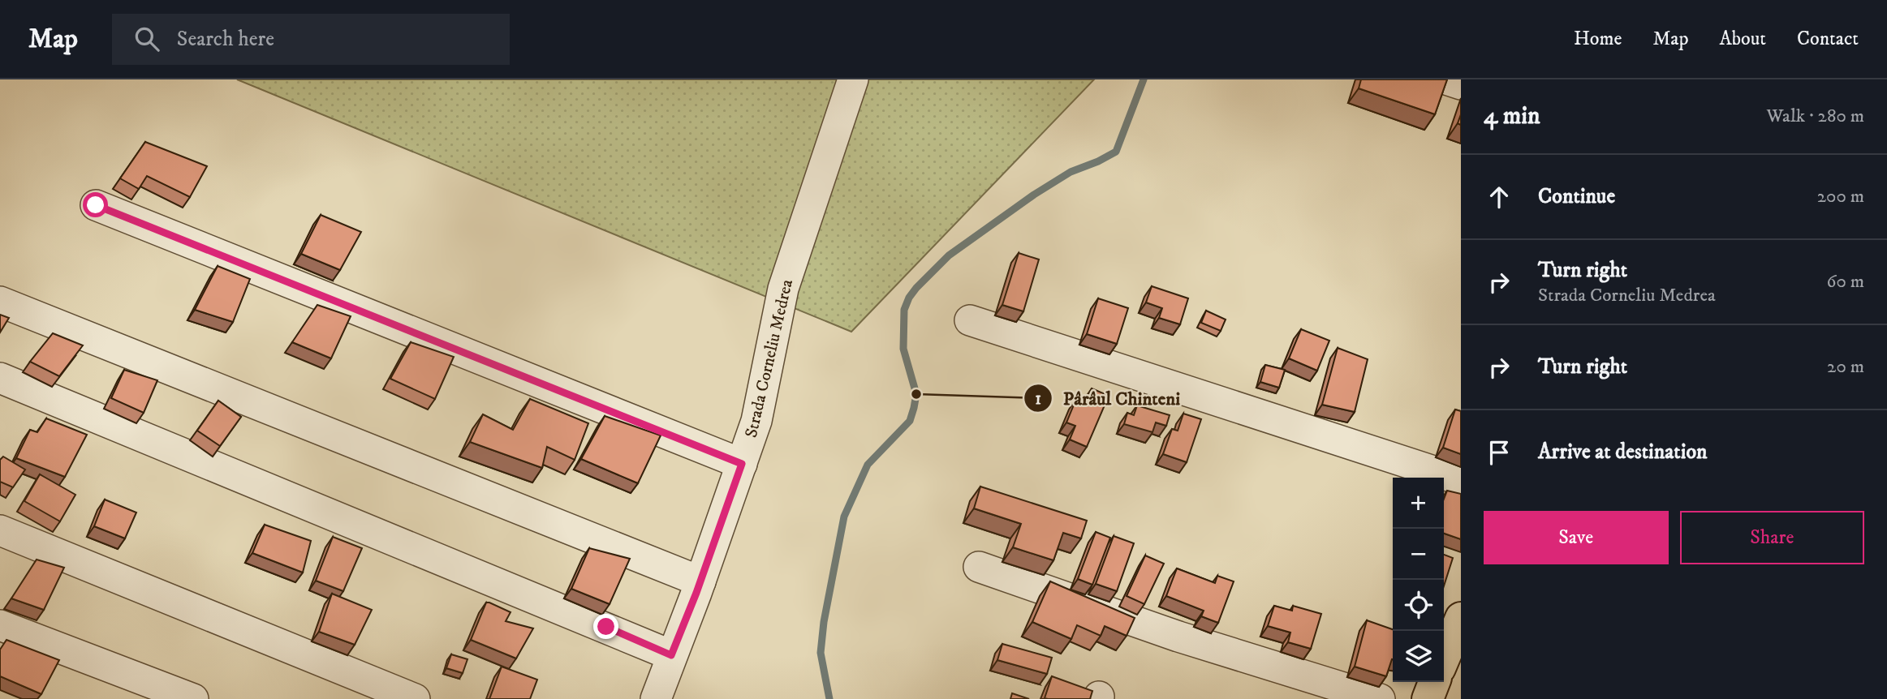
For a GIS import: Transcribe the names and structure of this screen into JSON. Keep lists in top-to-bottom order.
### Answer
{
  "streets": {
    "street": ["Strada Corneliu Medrea"]
  },
  "places": ["Pârâul Chinteni"],
  "page": {
    "header": "Map",
    "search": "Search here",
    "nav": [
      "Home",
      "Map",
      "About",
      "Contact"
    ],
    "heading": ["4 min", "Walk · 280 m"],
    "list": [
      ["Continue", "200 m"],
      ["Turn right", "Strada Corneliu Medrea", "60 m"],
      ["Turn right", "20 m"],
      "Arrive at destination"
    ],
    "map_buttons": ["+", "−"],
    "buttons": ["Save", "Share"]
  }
}
